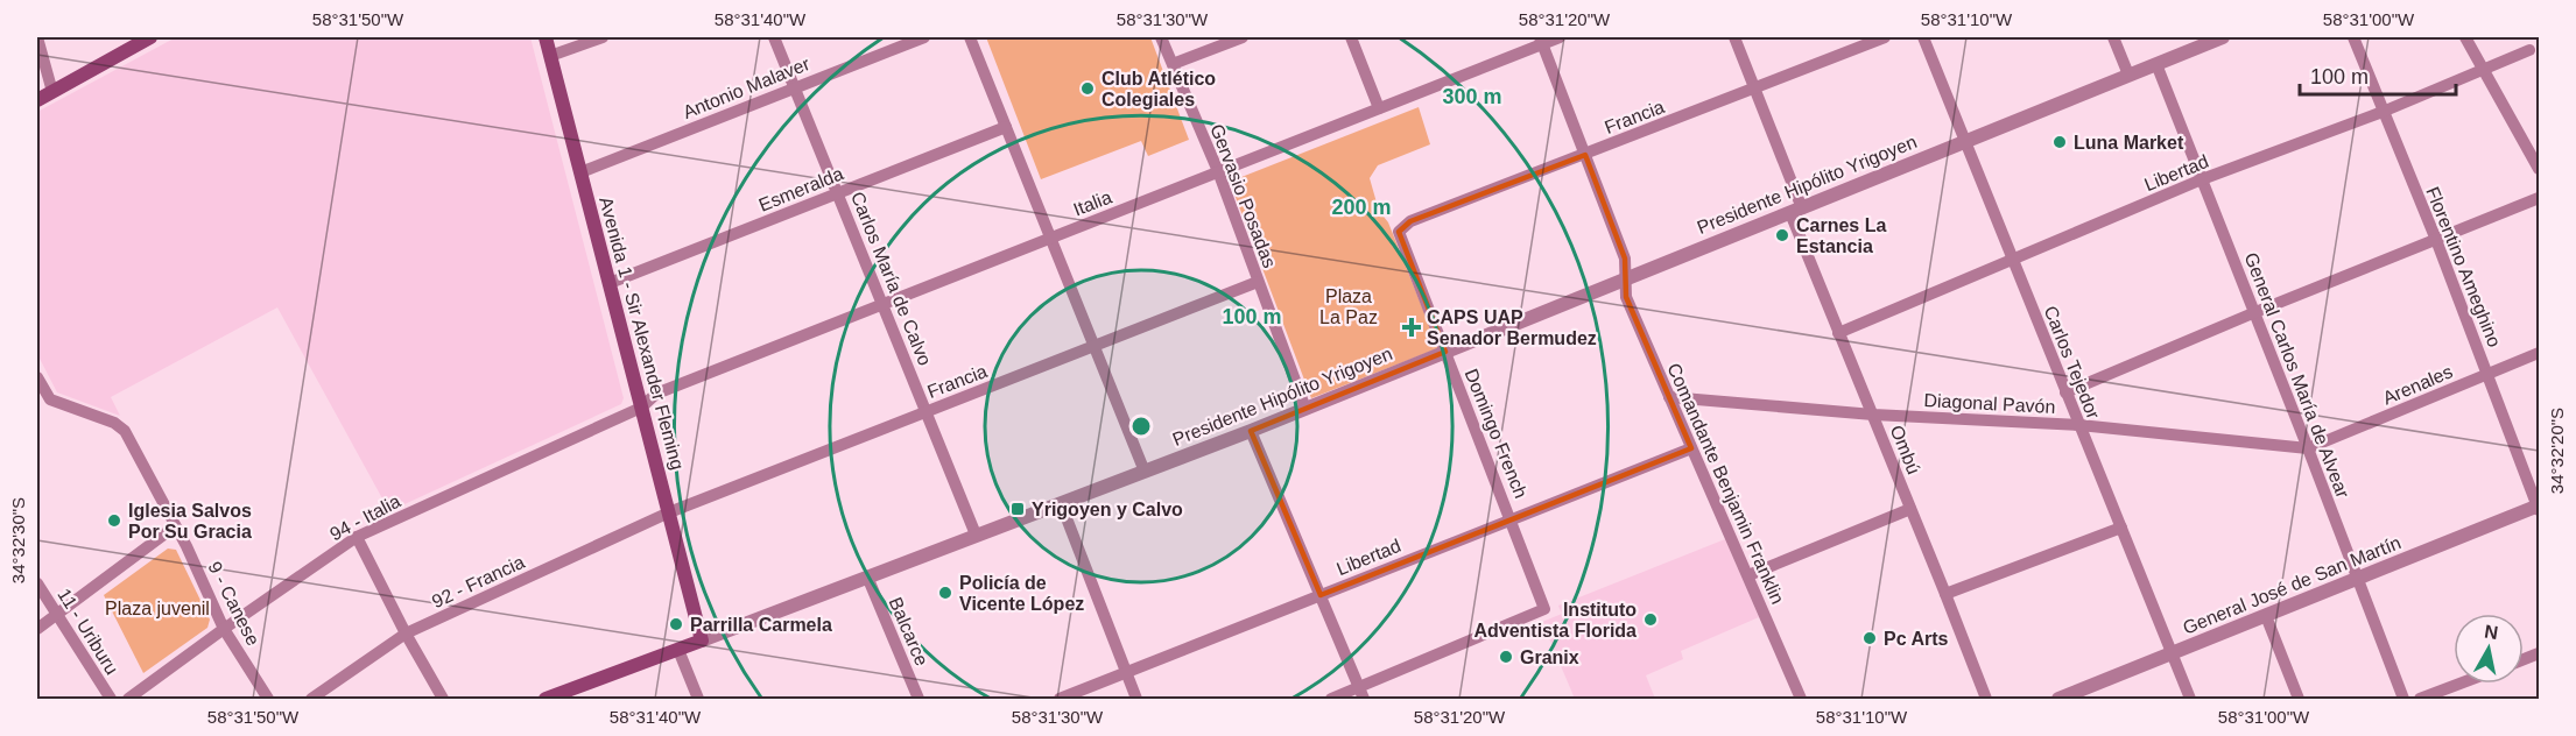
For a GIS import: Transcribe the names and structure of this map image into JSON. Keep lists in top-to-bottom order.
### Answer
{
  "streets": {
    "main road": ["Avenida 1 - Sir Alexander Fleming"],
    "street": [
      "Antonio Malaver",
      "Francia",
      "Libertad",
      "Presidente Hipólito Yrigoyen",
      "Esmeralda",
      "Gervasio Posadas",
      "Italia",
      "Florentino Ameghino",
      "Carlos María de Calvo",
      "Carlos Tejedor",
      "General Carlos María de Alvear",
      "Arenales",
      "Diagonal Pavón",
      "Domingo French",
      "Ombú",
      "Comandante Benjamin Franklin",
      "94 - Italia",
      "92 - Francia",
      "General José de San Martín",
      "9 - Canese",
      "11 - Uriburu",
      "Balcarce"
    ]
  },
  "crossings": [
    ["Antonio Malaver", "Carlos María de Calvo"],
    ["Antonio Malaver", "Avenida 1 - Sir Alexander Fleming"],
    ["Francia", "Gervasio Posadas"],
    ["Francia", "Carlos María de Calvo"],
    ["Francia", "Avenida 1 - Sir Alexander Fleming"],
    ["Francia", "Domingo French"],
    ["Francia", "Ombú"],
    ["Francia", "Comandante Benjamin Franklin"],
    ["Francia", "92 - Francia"],
    ["Libertad", "Florentino Ameghino"],
    ["Libertad", "Carlos Tejedor"],
    ["Libertad", "General Carlos María de Alvear"],
    ["Libertad", "Domingo French"],
    ["Libertad", "Ombú"],
    ["Libertad", "Comandante Benjamin Franklin"],
    ["Presidente Hipólito Yrigoyen", "Gervasio Posadas"],
    ["Presidente Hipólito Yrigoyen", "Carlos María de Calvo"],
    ["Presidente Hipólito Yrigoyen", "Avenida 1 - Sir Alexander Fleming"],
    ["Presidente Hipólito Yrigoyen", "Carlos Tejedor"],
    ["Presidente Hipólito Yrigoyen", "General Carlos María de Alvear"],
    ["Presidente Hipólito Yrigoyen", "Domingo French"],
    ["Presidente Hipólito Yrigoyen", "Ombú"],
    ["Presidente Hipólito Yrigoyen", "Comandante Benjamin Franklin"],
    ["Presidente Hipólito Yrigoyen", "Balcarce"],
    ["Esmeralda", "Carlos María de Calvo"],
    ["Esmeralda", "Avenida 1 - Sir Alexander Fleming"],
    ["Gervasio Posadas", "Italia"],
    ["Italia", "Carlos María de Calvo"],
    ["Italia", "Avenida 1 - Sir Alexander Fleming"],
    ["Italia", "Comandante Benjamin Franklin"],
    ["Italia", "94 - Italia"],
    ["Florentino Ameghino", "Arenales"],
    ["Florentino Ameghino", "General José de San Martín"],
    ["Avenida 1 - Sir Alexander Fleming", "94 - Italia"],
    ["Avenida 1 - Sir Alexander Fleming", "92 - Francia"],
    ["Carlos Tejedor", "Diagonal Pavón"],
    ["Carlos Tejedor", "General José de San Martín"],
    ["General Carlos María de Alvear", "Arenales"],
    ["General Carlos María de Alvear", "Diagonal Pavón"],
    ["General Carlos María de Alvear", "General José de San Martín"],
    ["Arenales", "Diagonal Pavón"],
    ["Diagonal Pavón", "Ombú"],
    ["Diagonal Pavón", "Comandante Benjamin Franklin"],
    ["94 - Italia", "9 - Canese"]
  ],
  "parks": ["Plaza La Paz", "Plaza juvenil"],
  "places": {
    "other": [
      "Club Atlético Colegiales",
      "Luna Market",
      "Carnes La Estancia",
      "Iglesia Salvos Por Su Gracia",
      "Policía de Vicente López",
      "Instituto Adventista Florida",
      "Parrilla Carmela",
      "Pc Arts",
      "Granix"
    ],
    "health": ["CAPS UAP Senador Bermudez"],
    "transit": ["Yrigoyen y Calvo"]
  },
  "scale_bar": "100 m",
  "north": "top",
  "coordinates": [
    "58°31'50\"W",
    "58°31'40\"W",
    "58°31'30\"W",
    "58°31'20\"W",
    "58°31'10\"W",
    "58°31'00\"W",
    "34°32'20\"S",
    "34°32'30\"S"
  ],
  "rings": ["300 m", "200 m", "100 m"]
}
